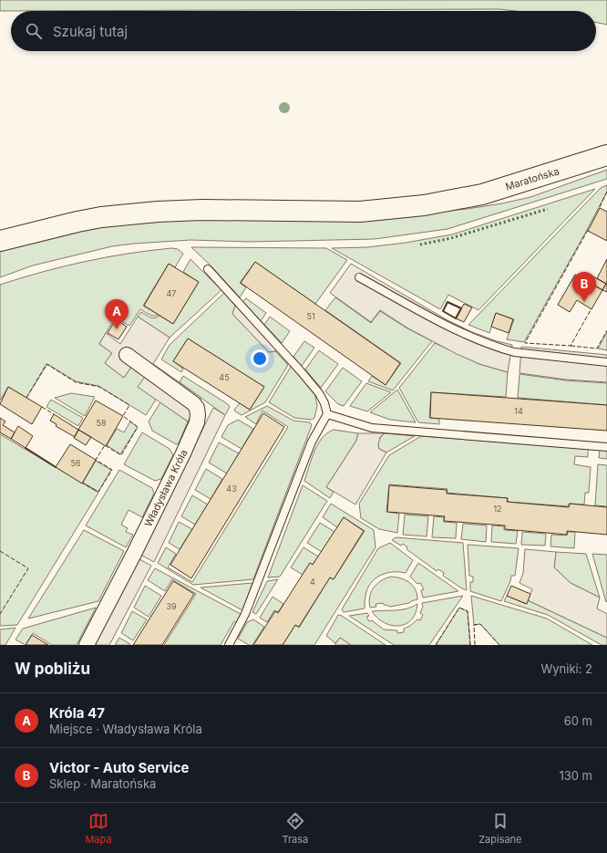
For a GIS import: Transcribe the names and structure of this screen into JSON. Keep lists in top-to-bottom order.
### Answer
{
  "streets": {
    "main road": ["Maratońska"],
    "street": ["Władysława Króla"]
  },
  "house_numbers": [
    "47",
    "51",
    "45",
    "14",
    "58",
    "56",
    "43",
    "12",
    "4",
    "39"
  ],
  "page": {
    "search": "Szukaj tutaj",
    "pins": ["B", "A"],
    "heading": ["W pobliżu", "Wyniki: 2"],
    "list": [
      {
        "mark": "A",
        "name": "Króla 47",
        "note": "Miejsce · Władysława Króla",
        "value": "60 m"
      },
      {
        "mark": "B",
        "name": "Victor - Auto Service",
        "note": "Sklep · Maratońska",
        "value": "130 m"
      }
    ],
    "nav": ["Mapa", "Trasa", "Zapisane"]
  }
}
